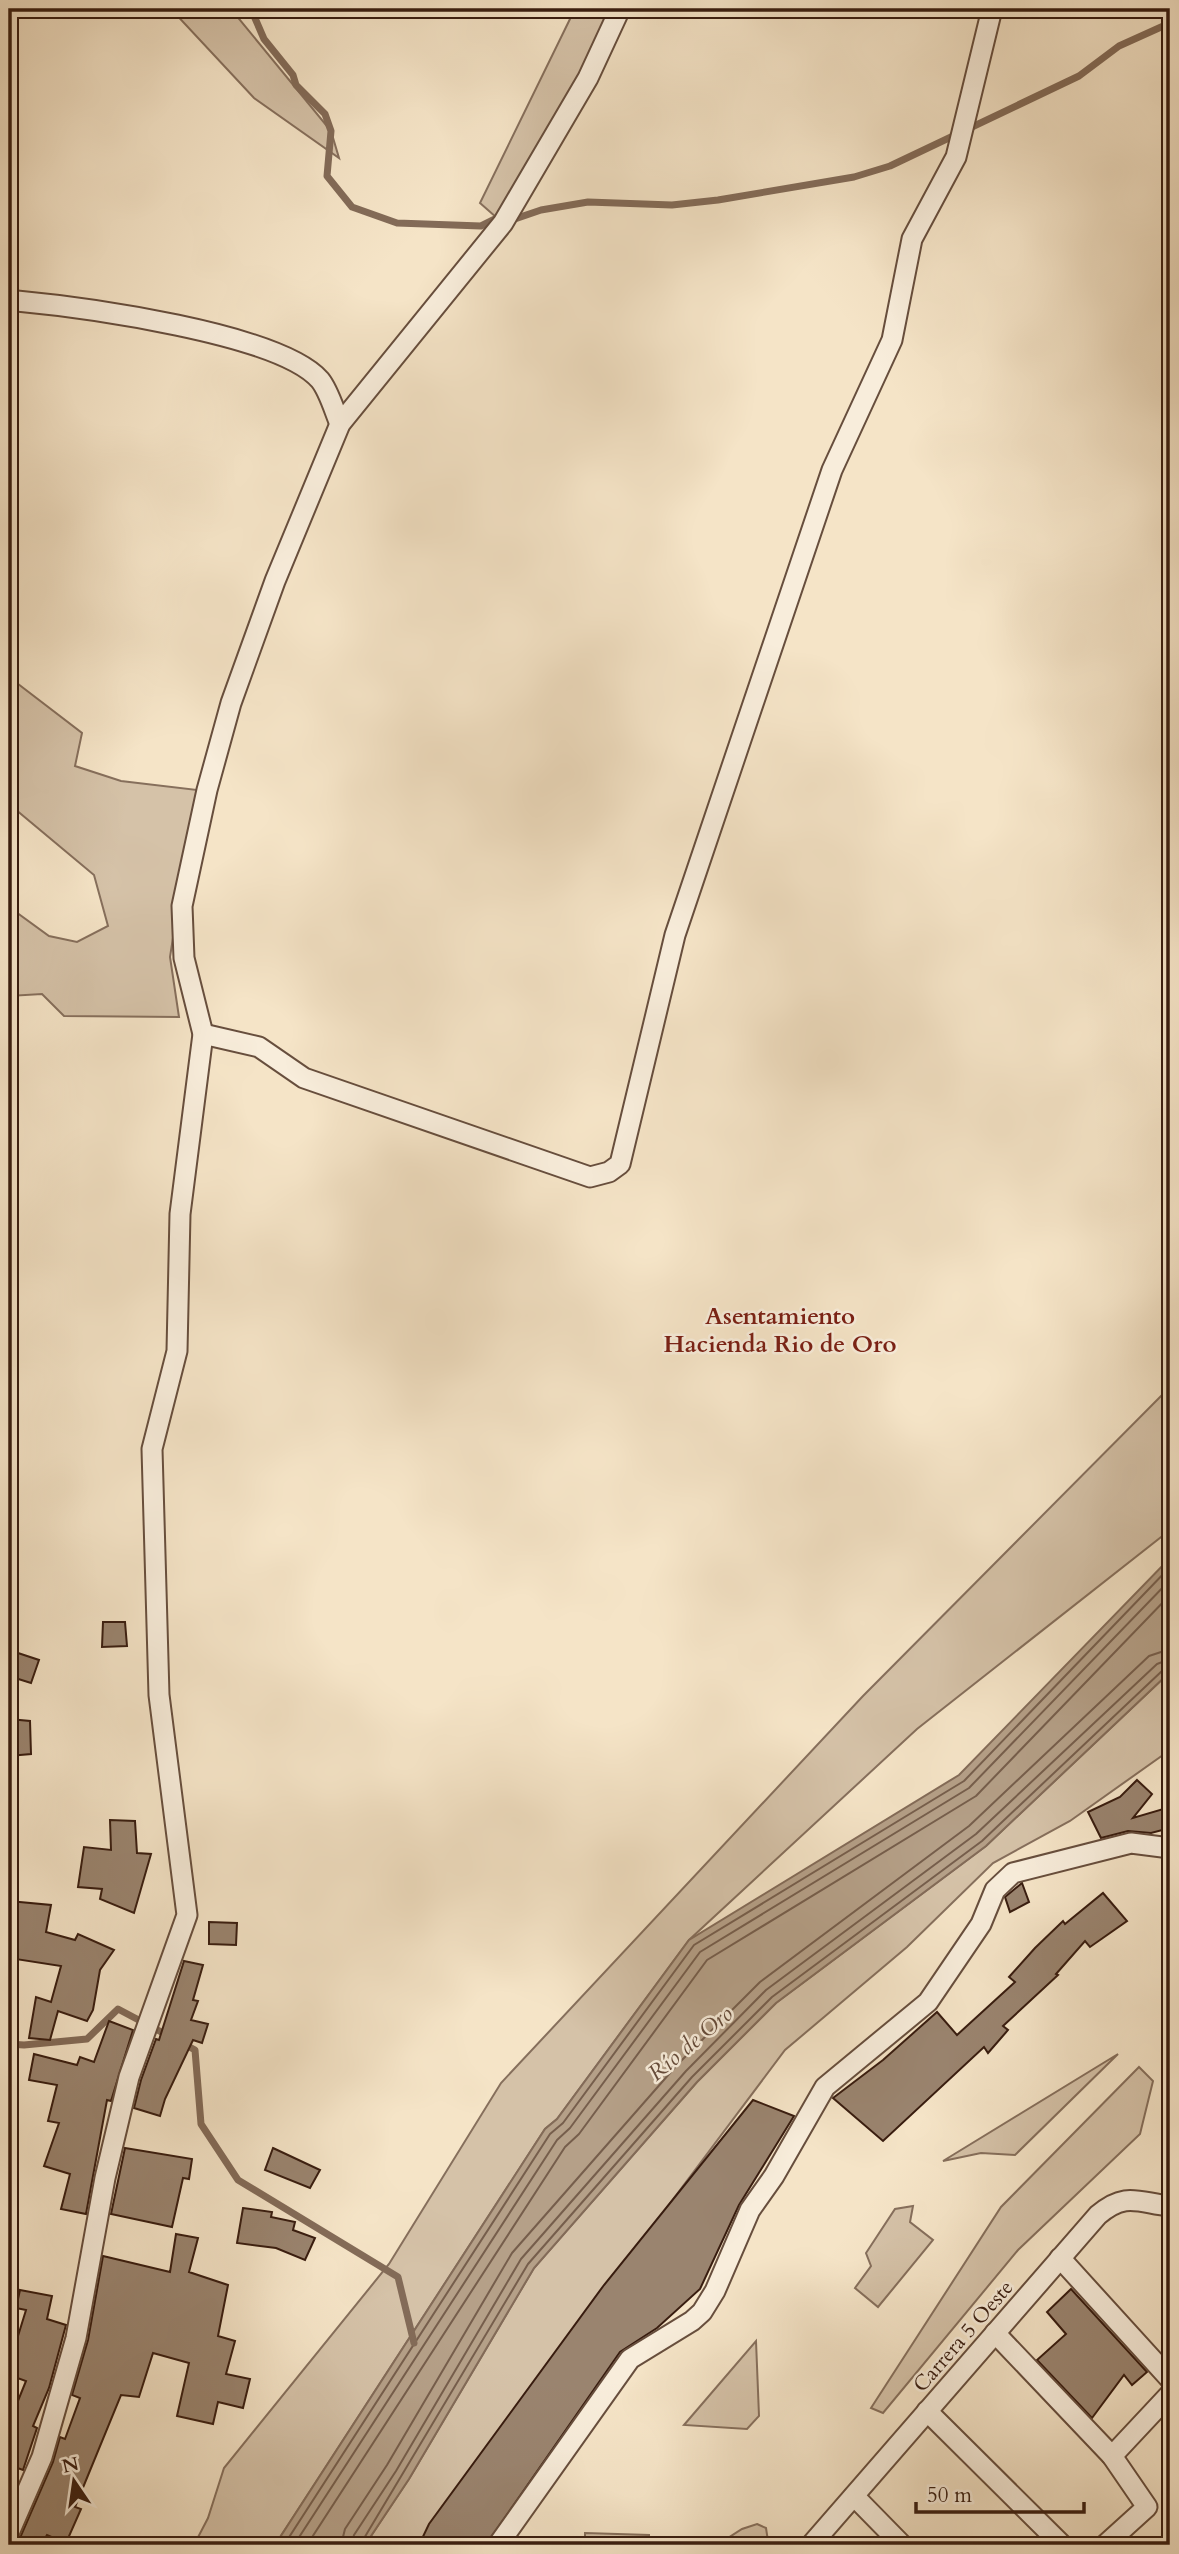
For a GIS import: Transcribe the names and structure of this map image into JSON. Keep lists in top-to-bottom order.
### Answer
{
  "streets": {
    "street": ["Carrera 5 Oeste"]
  },
  "districts": ["Asentamiento Hacienda Rio de Oro"],
  "water": ["Río de Oro"],
  "scale_bar": "50 m",
  "north": "top"
}
